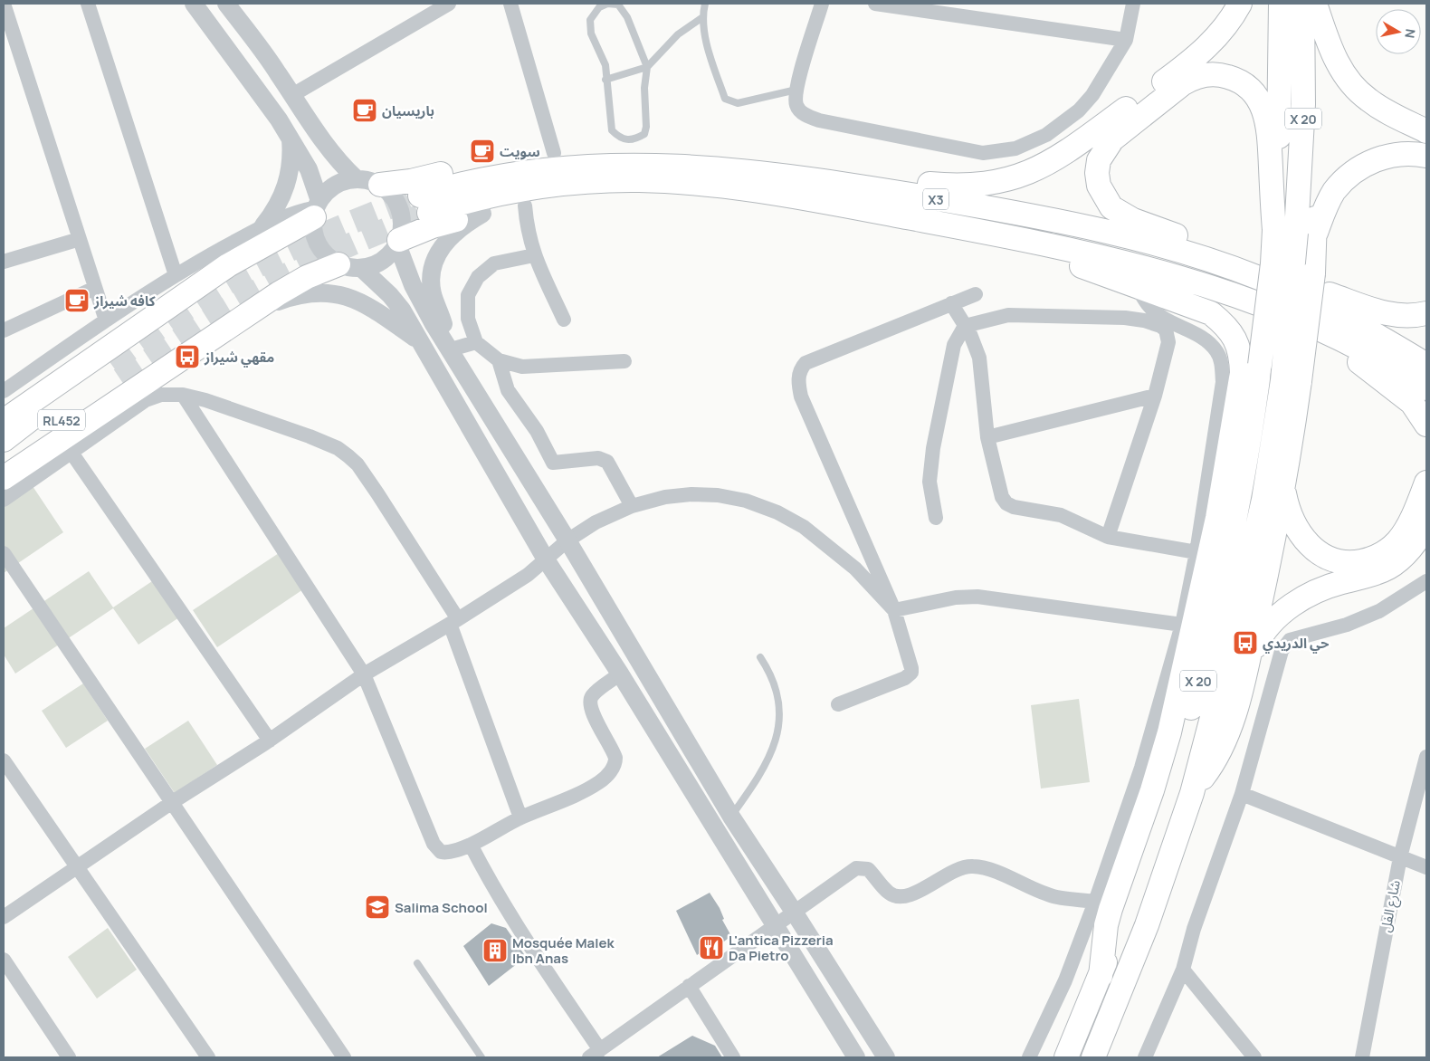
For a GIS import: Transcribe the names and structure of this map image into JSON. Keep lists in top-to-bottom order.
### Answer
{
  "streets": {
    "highway": ["X 20", "X3", "RL452"],
    "street": ["شارع الفل"]
  },
  "places": {
    "cafe": ["باريسيان", "سويت", "کافه شيراز"],
    "bus stop": ["مقهي شيراز", "حي الدريدي"],
    "school or university": ["Salima School"],
    "restaurant": ["L'antica Pizzeria Da Pietro"],
    "building": ["Mosquée Malek Ibn Anas"]
  },
  "north": "right"
}
